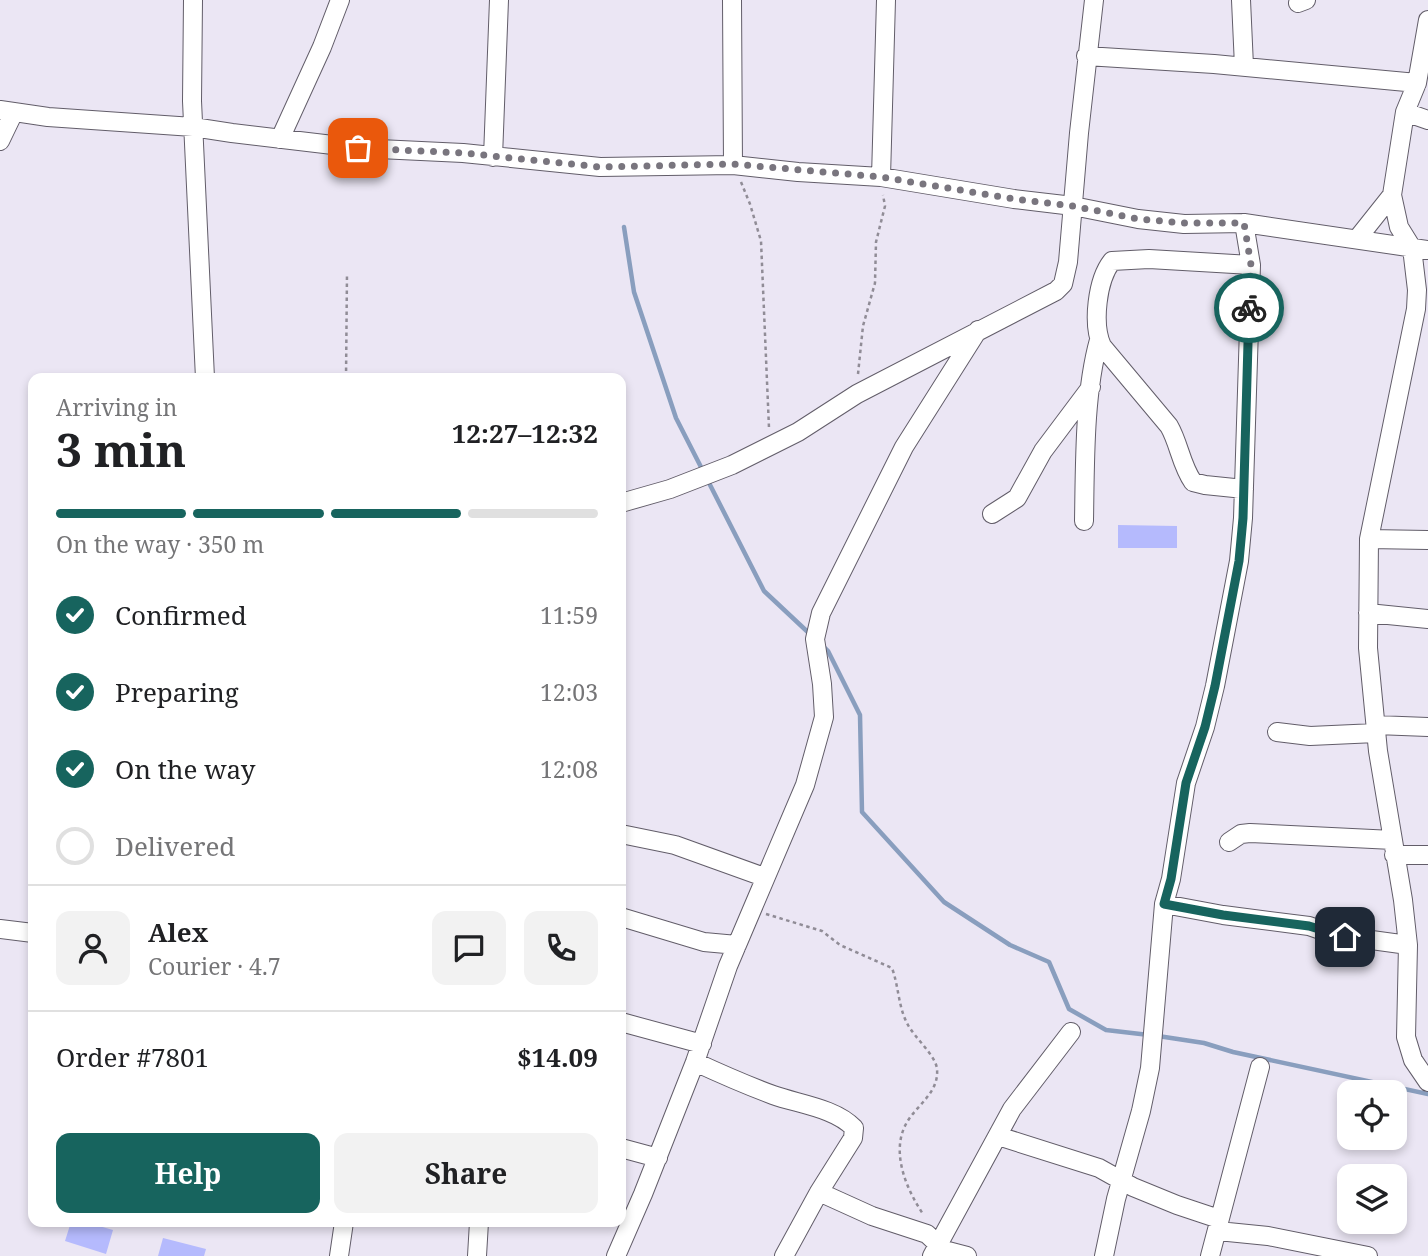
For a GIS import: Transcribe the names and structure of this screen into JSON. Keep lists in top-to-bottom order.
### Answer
{
  "page": {
    "heading": ["3 min", "Arriving in", "12:27–12:32"],
    "panel": [
      "Alex",
      "Courier · 4.7",
      "Order #7801",
      "$14.09"
    ],
    "bar": "On the way · 350 m",
    "list": [
      ["Confirmed", "11:59"],
      ["Preparing", "12:03"],
      ["On the way", "12:08"],
      "Delivered"
    ],
    "buttons": ["Help", "Share"]
  }
}
